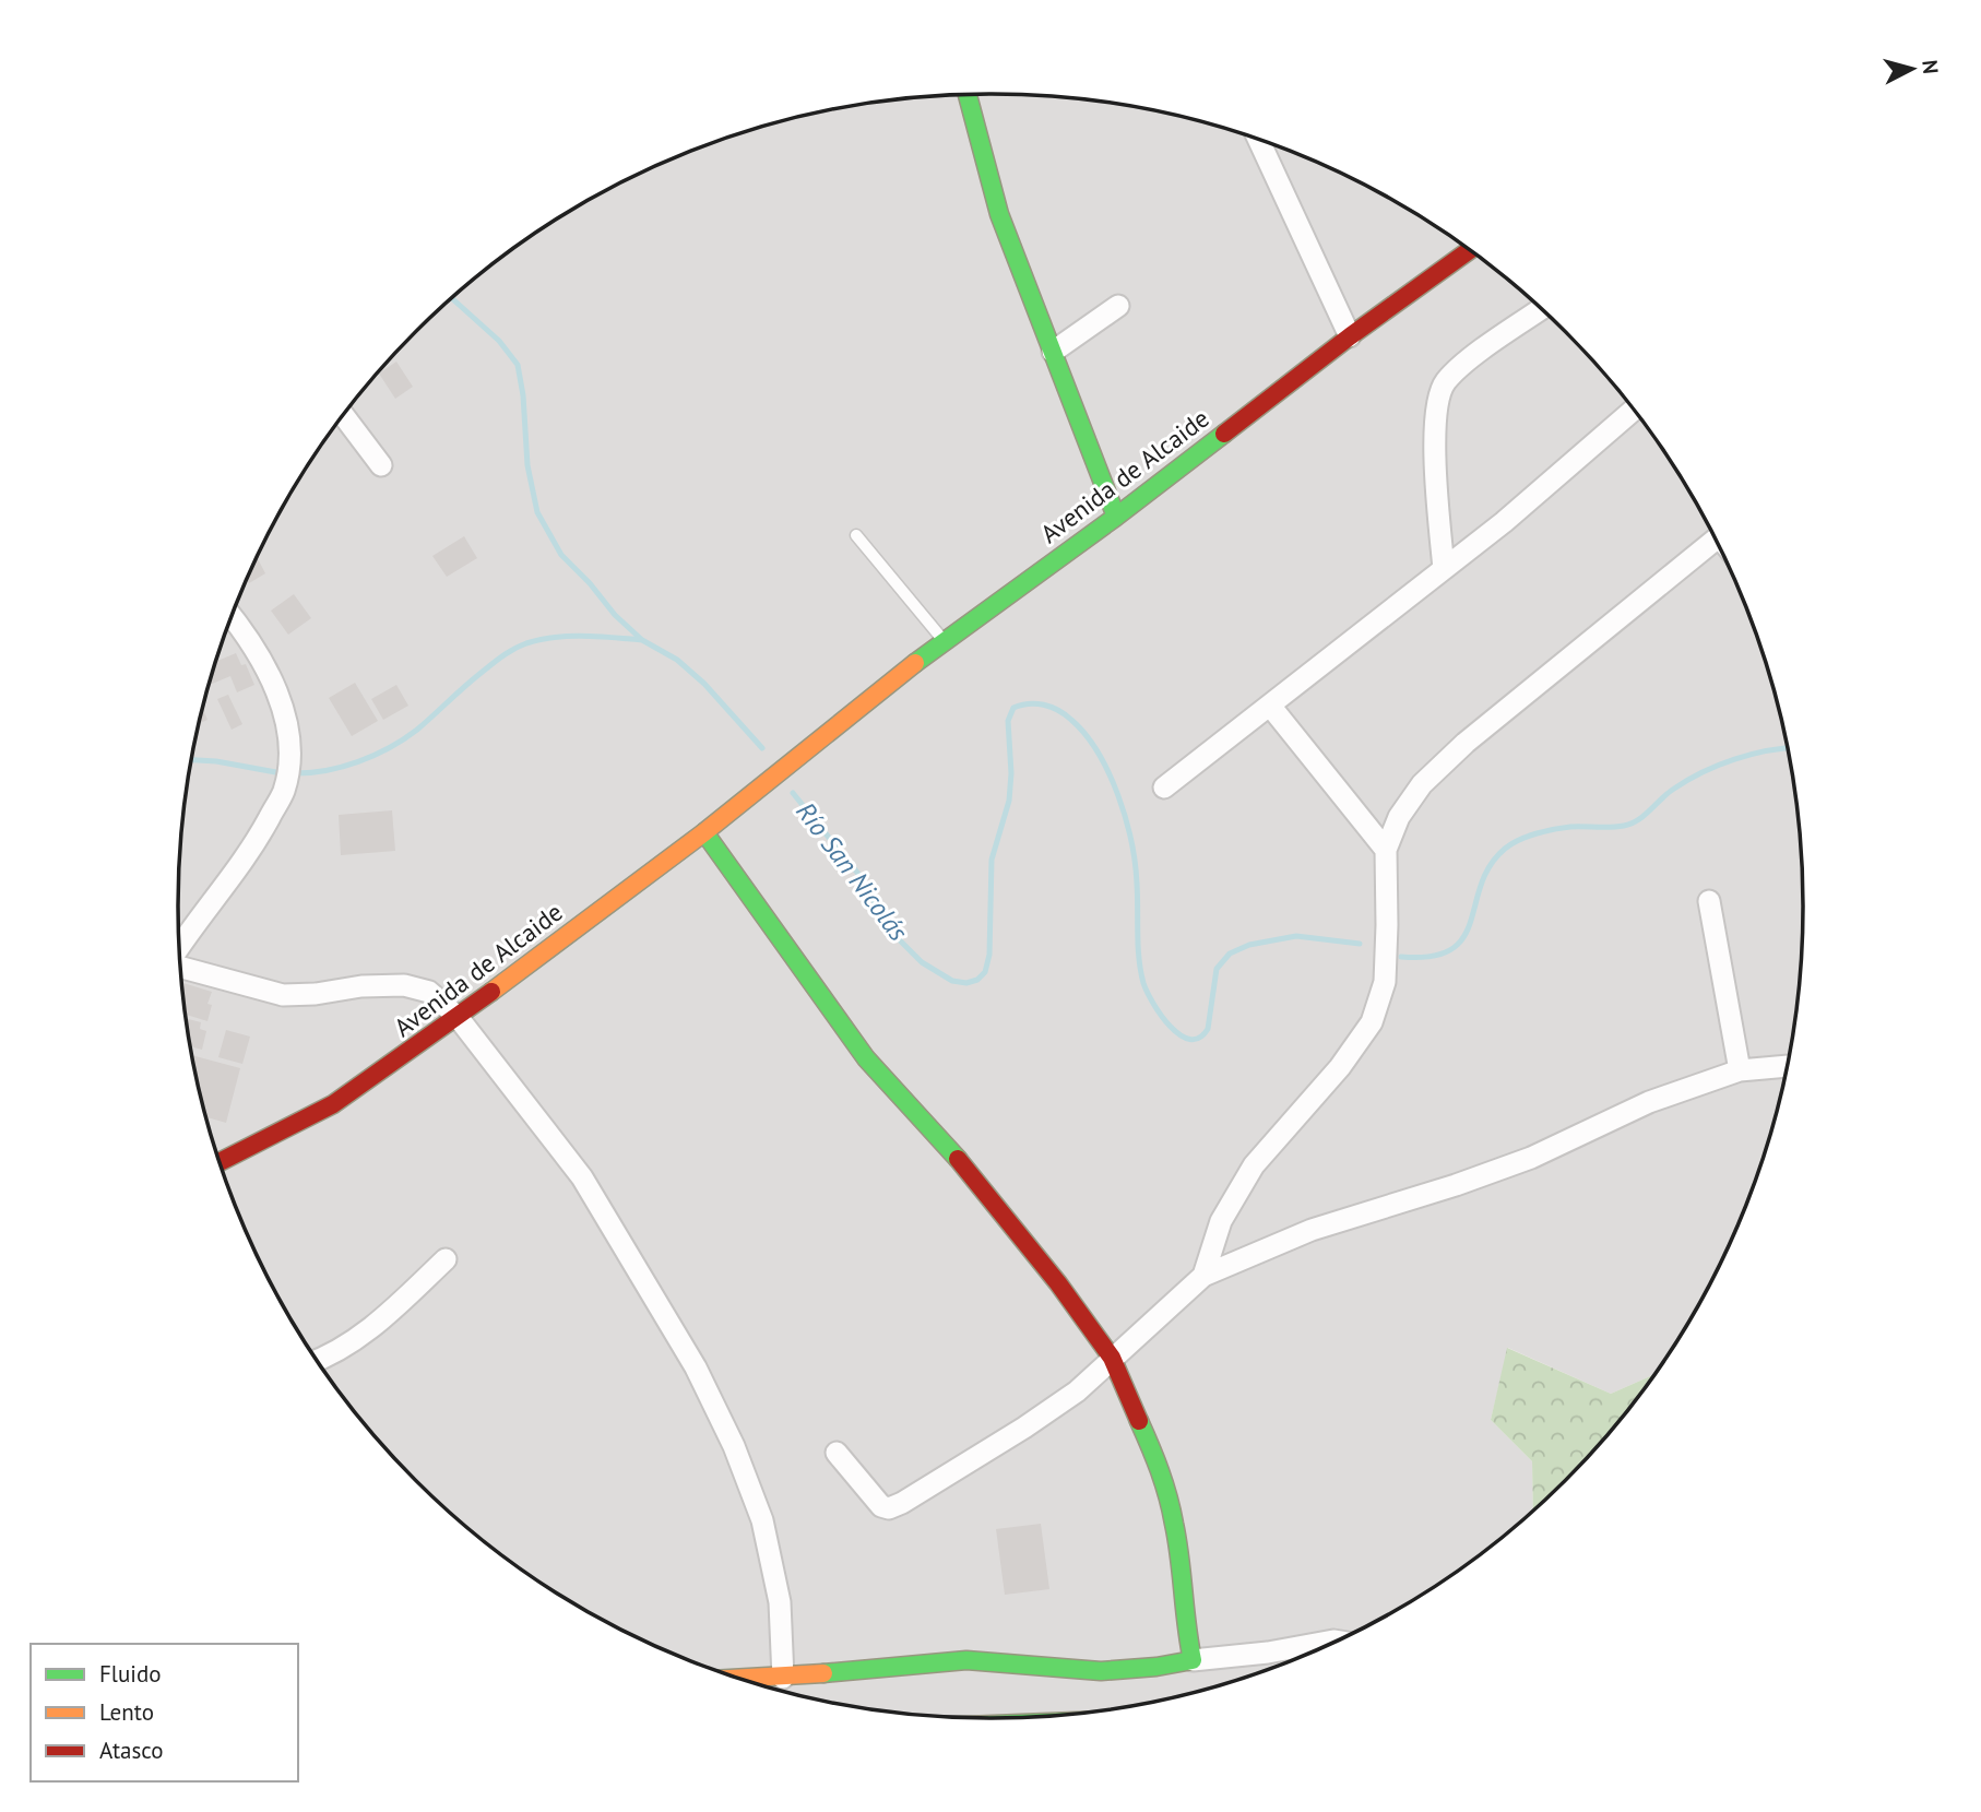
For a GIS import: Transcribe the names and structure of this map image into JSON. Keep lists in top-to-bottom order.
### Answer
{
  "streets": {
    "street": ["Avenida de Alcaide"]
  },
  "water": ["Río San Nicolás"],
  "legend": ["Fluido", "Lento", "Atasco"],
  "north": "right"
}
